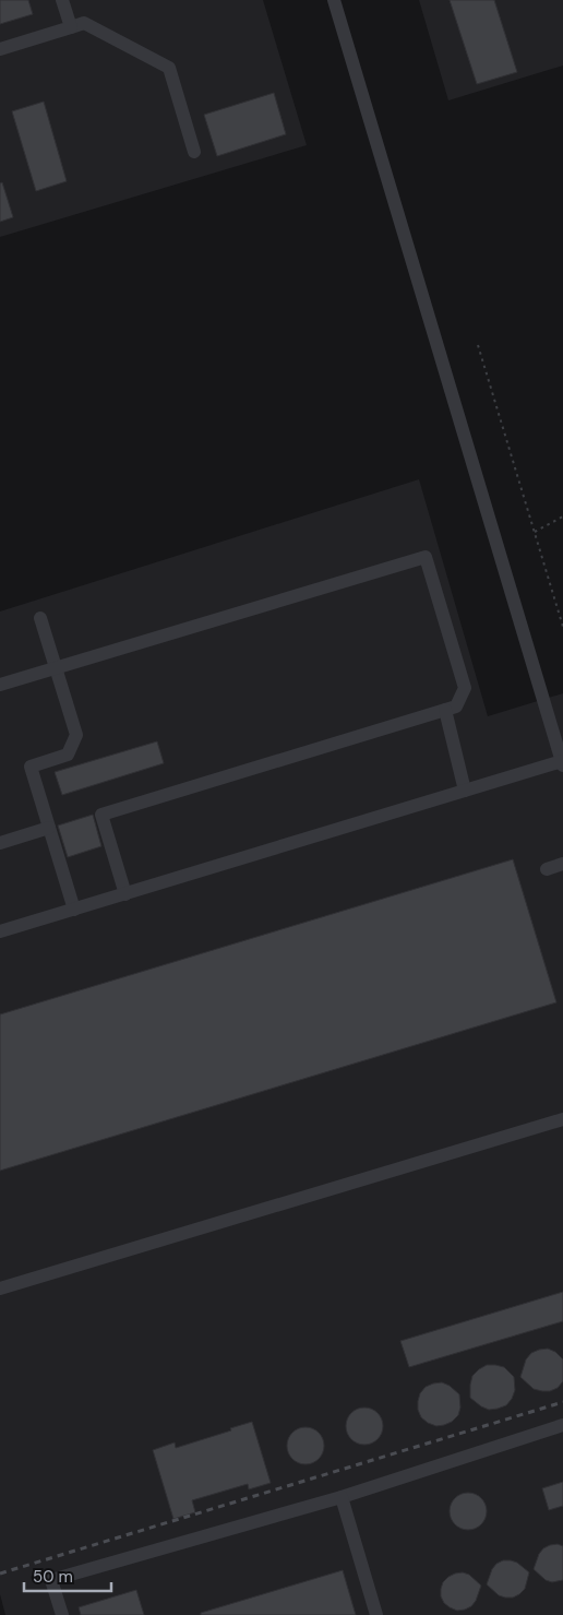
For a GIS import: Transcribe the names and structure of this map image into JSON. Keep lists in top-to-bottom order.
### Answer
{
  "scale_bar": "50 m"
}
